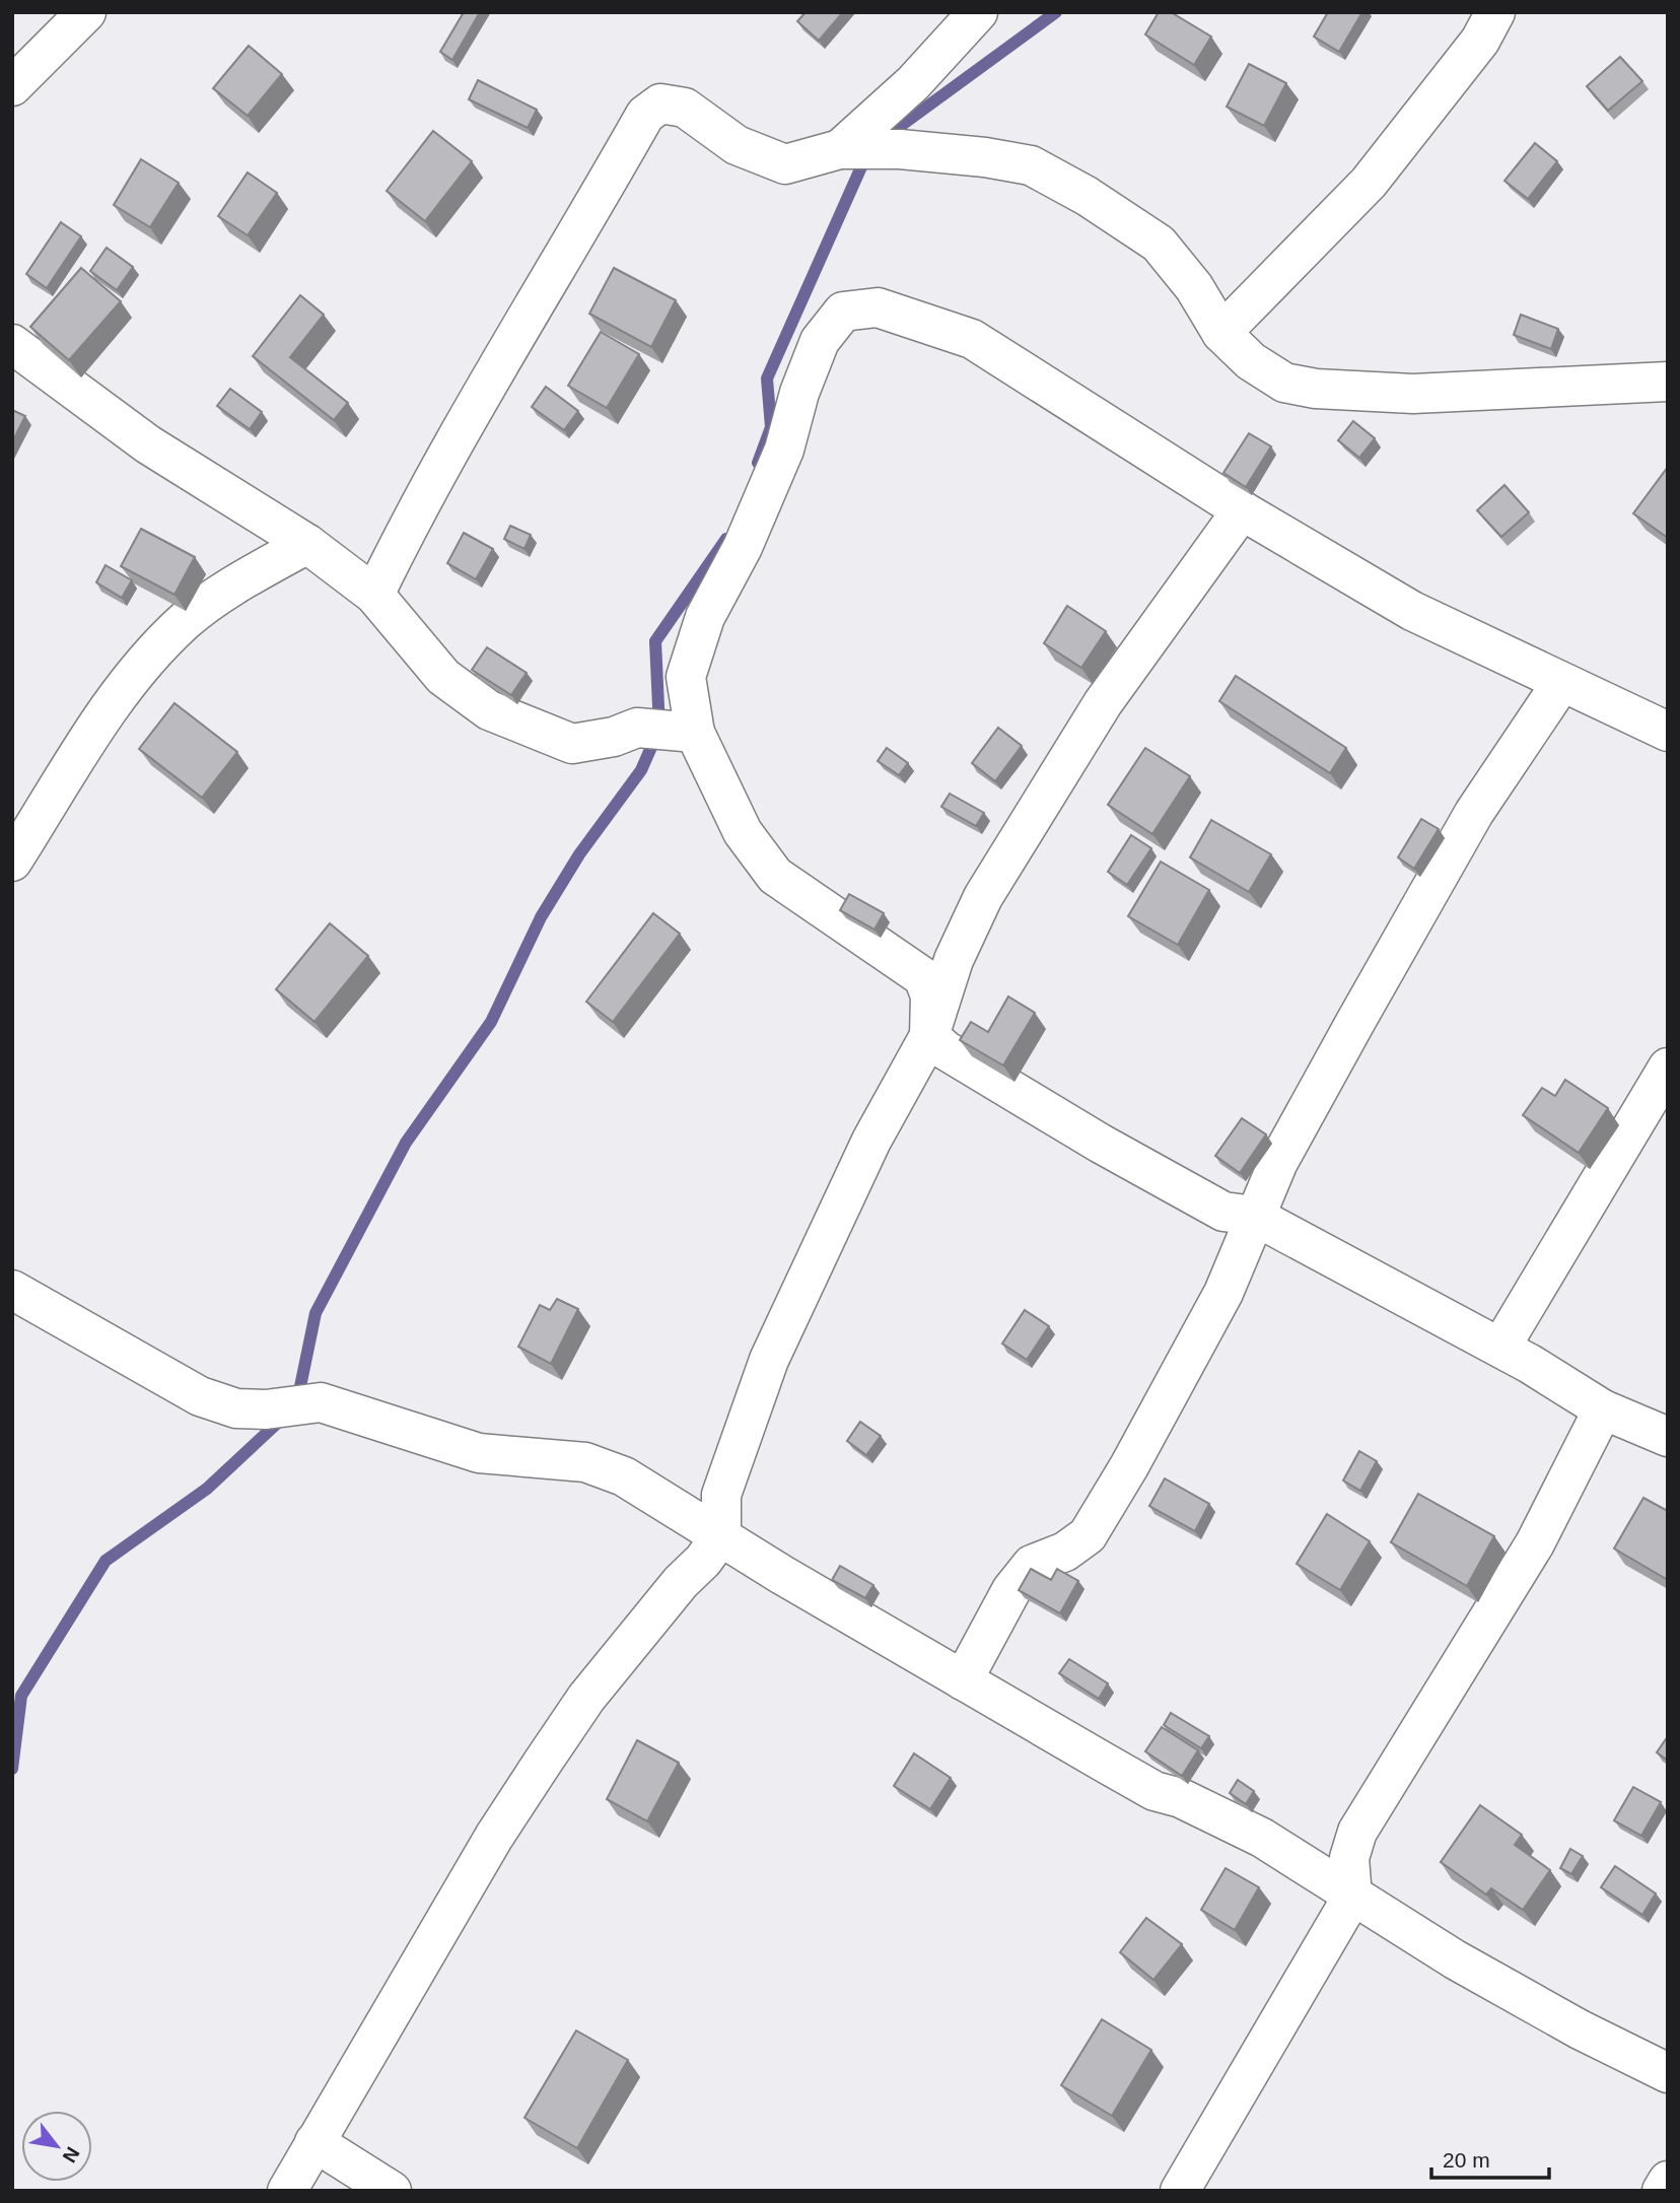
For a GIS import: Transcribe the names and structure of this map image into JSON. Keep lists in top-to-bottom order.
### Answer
{
  "scale_bar": "20 m",
  "north": "bottom right"
}
